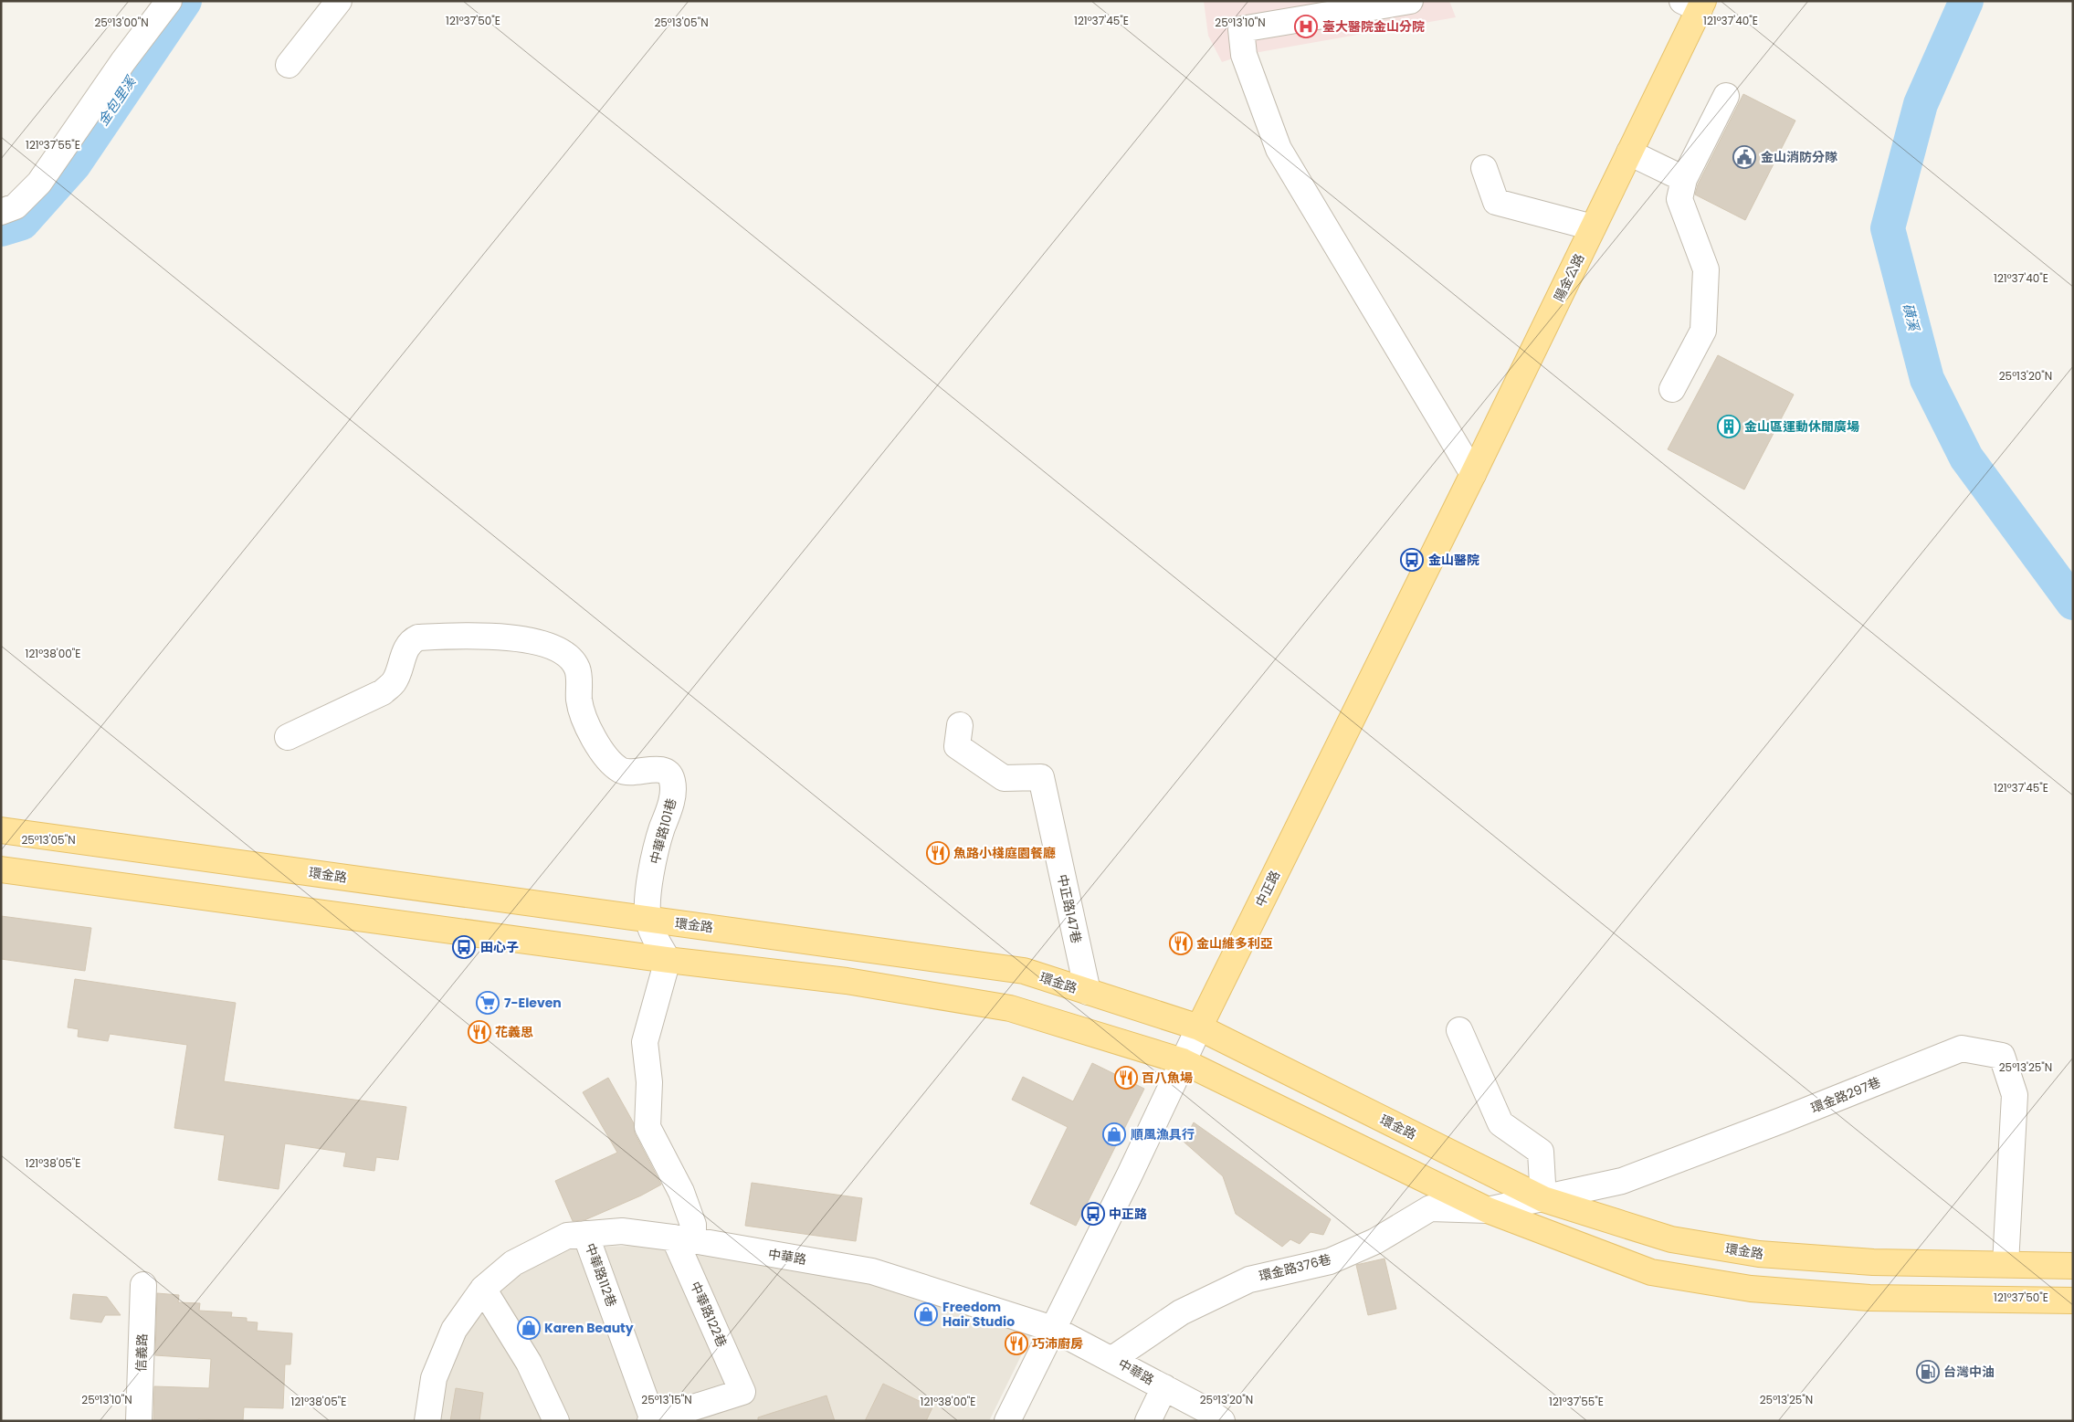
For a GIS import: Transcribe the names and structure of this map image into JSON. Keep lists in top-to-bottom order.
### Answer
{
  "streets": {
    "main road": ["陽金公路", "環金路", "中正路"],
    "street": [
      "中華路101巷",
      "中正路147巷",
      "環金路297巷",
      "中華路",
      "環金路376巷",
      "中華路112巷",
      "中華路122巷",
      "信義路"
    ]
  },
  "crossings": [
    ["陽金公路", "中正路"],
    ["中華路101巷", "環金路"],
    ["環金路", "中正路"],
    ["環金路", "中正路147巷"],
    ["環金路", "環金路297巷"],
    ["中正路", "中華路"],
    ["環金路297巷", "環金路376巷"],
    ["中華路", "環金路376巷"],
    ["中華路", "中華路112巷"],
    ["中華路", "中華路122巷"],
    ["中華路112巷", "中華路122巷"]
  ],
  "water": ["金包里溪", "磺溪"],
  "places": {
    "hospital": ["臺大醫院金山分院"],
    "public building": ["金山消防分隊"],
    "building": ["金山區運動休閒廣場"],
    "bus stop": ["金山醫院", "田心子", "中正路"],
    "restaurant": [
      "魚路小棧庭園餐廳",
      "金山維多利亞",
      "花義思",
      "百八魚場",
      "巧沛廚房"
    ],
    "supermarket": ["7-Eleven"],
    "shop": ["順風漁具行", "Freedom Hair Studio", "Karen Beauty"],
    "fuel station": ["台灣中油"]
  },
  "coordinates": [
    "121°37'50\"E",
    "121°37'45\"E",
    "121°37'40\"E",
    "25°13'00\"N",
    "25°13'05\"N",
    "25°13'10\"N",
    "121°37'55\"E",
    "25°13'20\"N",
    "121°38'00\"E",
    "25°13'25\"N",
    "121°38'05\"E",
    "25°13'15\"N"
  ]
}
